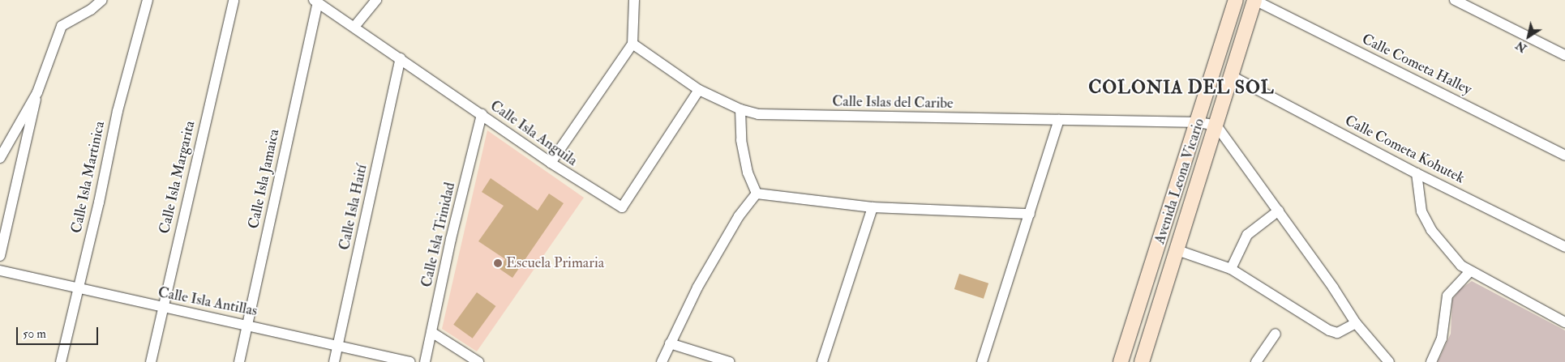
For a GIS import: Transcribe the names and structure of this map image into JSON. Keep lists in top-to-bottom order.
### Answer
{
  "streets": {
    "street": [
      "Calle Cometa Halley",
      "Calle Islas del Caribe",
      "Calle Isla Anguila",
      "Calle Cometa Kohutek",
      "Calle Isla Martinica",
      "Calle Isla Margarita",
      "Calle Isla Jamaica",
      "Avenida Leona Vicario",
      "Calle Isla Haití",
      "Calle Isla Trinidad",
      "Calle Isla Antillas"
    ]
  },
  "crossings": [
    ["Calle Cometa Halley", "Avenida Leona Vicario"],
    ["Calle Islas del Caribe", "Calle Isla Anguila"],
    ["Calle Islas del Caribe", "Avenida Leona Vicario"],
    ["Calle Isla Anguila", "Calle Isla Jamaica"],
    ["Calle Isla Anguila", "Calle Isla Haití"],
    ["Calle Isla Anguila", "Calle Isla Trinidad"],
    ["Calle Cometa Kohutek", "Avenida Leona Vicario"],
    ["Calle Isla Martinica", "Calle Isla Antillas"],
    ["Calle Isla Margarita", "Calle Isla Antillas"],
    ["Calle Isla Jamaica", "Calle Isla Antillas"],
    ["Calle Isla Haití", "Calle Isla Antillas"]
  ],
  "districts": ["COLONIA DEL SOL"],
  "places": ["Escuela Primaria"],
  "scale_bar": "50 m",
  "north": "bottom left"
}
